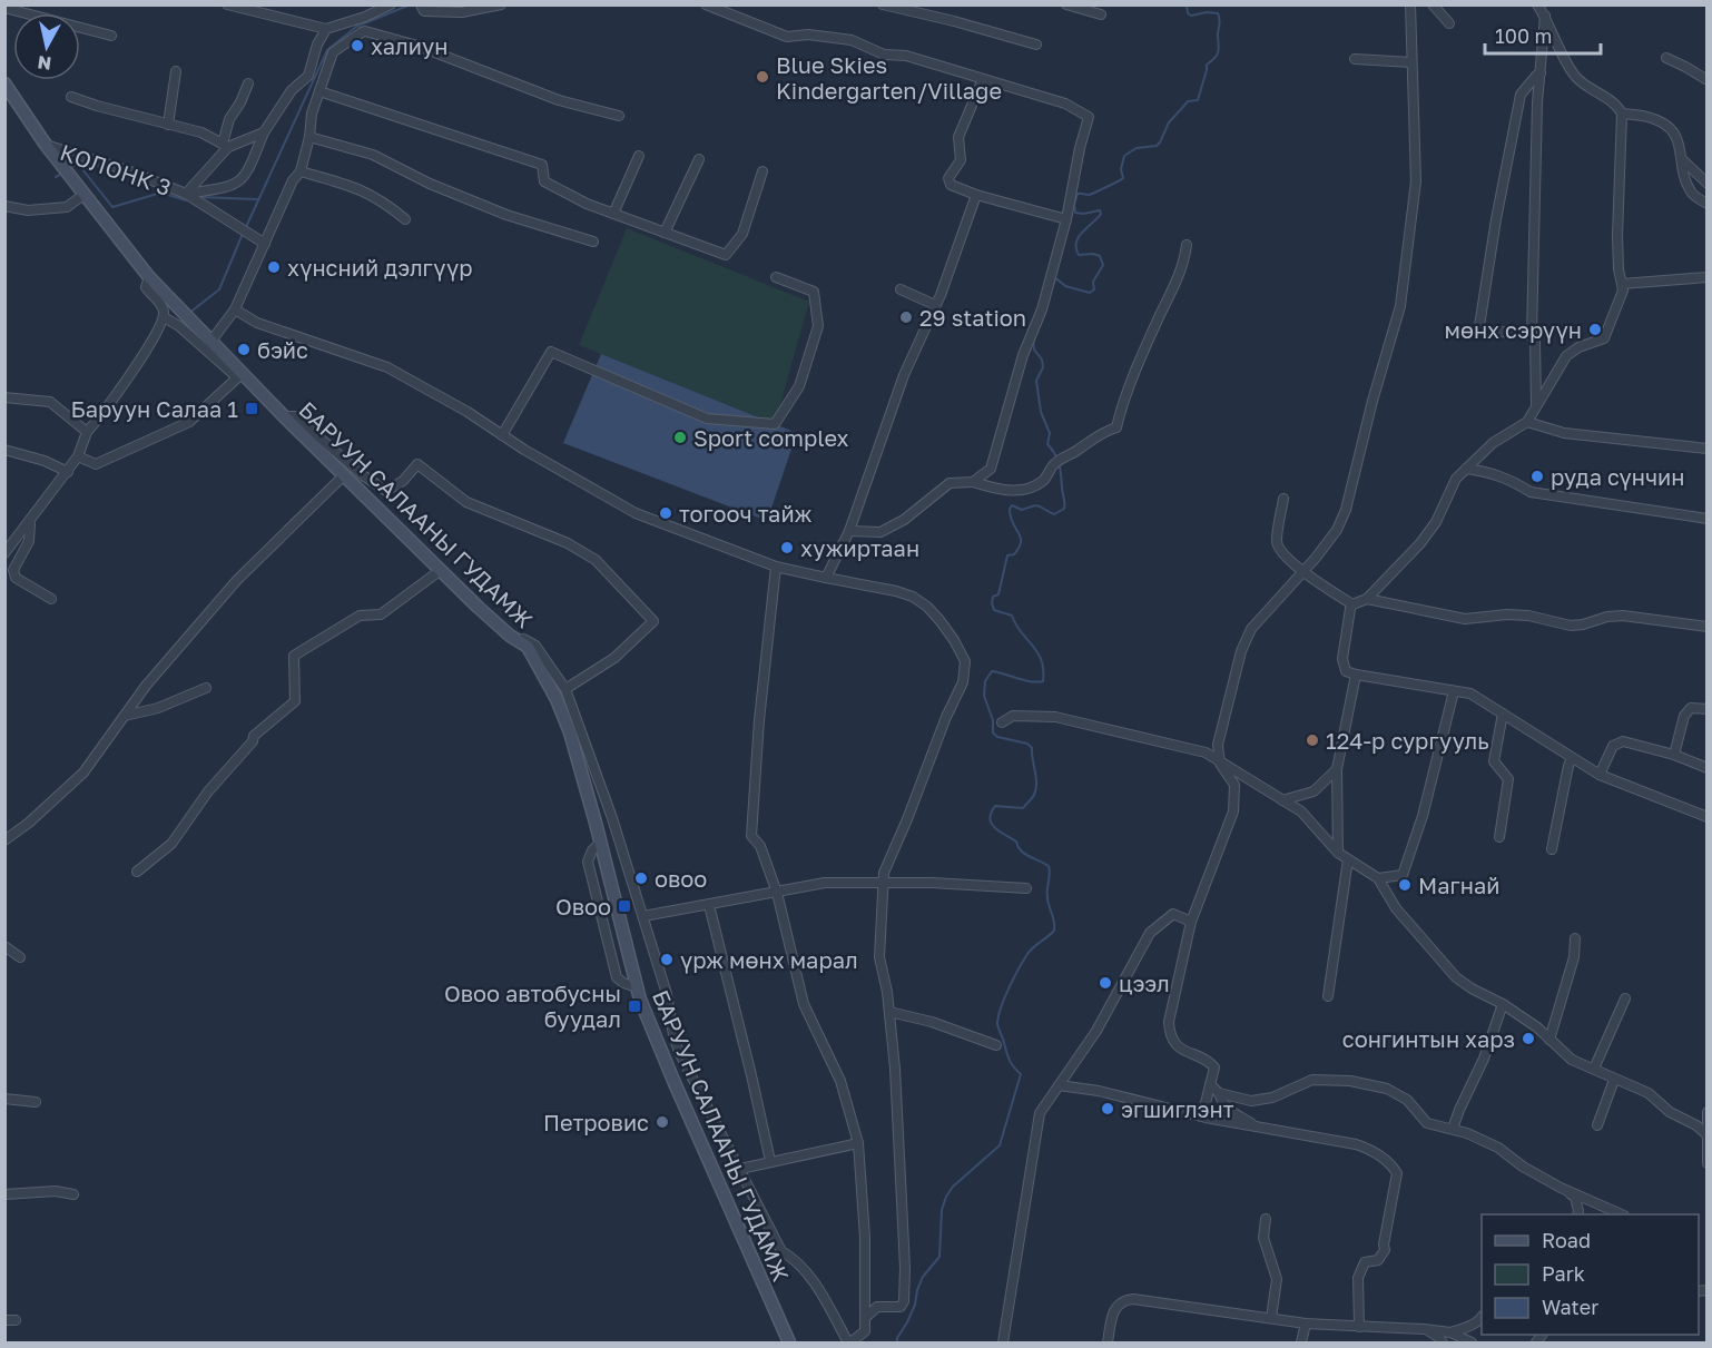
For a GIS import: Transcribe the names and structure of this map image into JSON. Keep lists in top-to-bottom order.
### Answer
{
  "streets": {
    "main road": ["БАРУУН САЛААНЫ ГУДАМЖ"],
    "street": ["КОЛОНК 3"]
  },
  "crossings": [
    ["КОЛОНК 3", "БАРУУН САЛААНЫ ГУДАМЖ"]
  ],
  "places": {
    "other": [
      "халиун",
      "Blue Skies Kindergarten/Village",
      "хүнсний дэлгүүр",
      "29 station",
      "мөнх сэрүүн",
      "бэйс",
      "Sport complex",
      "руда сүнчин",
      "тогооч тайж",
      "хужиртаан",
      "124-р сургууль",
      "овоо",
      "Магнай",
      "үрж мөнх марал",
      "цээл",
      "сонгинтын харз",
      "эгшиглэнт",
      "Петровис"
    ],
    "transit": ["Баруун Салаа 1", "Овоо", "Овоо автобусны буудал"]
  },
  "legend": ["Road", "Park", "Water"],
  "scale_bar": "100 m",
  "north": "bottom"
}
